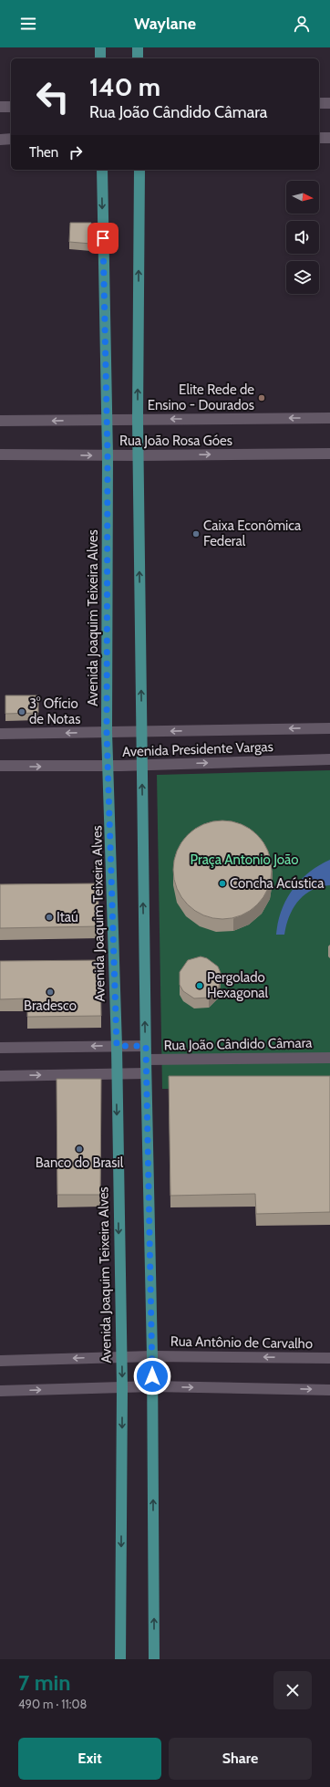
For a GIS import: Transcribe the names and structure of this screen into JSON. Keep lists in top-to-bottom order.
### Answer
{
  "streets": {
    "main road": ["Avenida Joaquim Teixeira Alves"],
    "street": [
      "Rua João Rosa Góes",
      "Avenida Presidente Vargas",
      "Rua João Cândido Câmara",
      "Rua Antônio de Carvalho"
    ]
  },
  "crossings": [
    ["Rua João Rosa Góes", "Avenida Joaquim Teixeira Alves"],
    ["Avenida Joaquim Teixeira Alves", "Avenida Presidente Vargas"],
    ["Avenida Joaquim Teixeira Alves", "Rua João Cândido Câmara"],
    ["Avenida Joaquim Teixeira Alves", "Rua Antônio de Carvalho"]
  ],
  "parks": ["Praça Antonio João"],
  "places": [
    "Elite Rede de Ensino - Dourados",
    "Caixa Econômica Federal",
    "3° Ofício de Notas",
    "Concha Acústica",
    "Itaú",
    "Pergolado Hexagonal",
    "Bradesco",
    "Banco do Brasil"
  ],
  "north": "right",
  "page": {
    "header": "Waylane",
    "turn": ["140 m", "Rua João Cândido Câmara"],
    "then": "Then",
    "heading": ["7 min", "490 m · 11:08"],
    "buttons": ["Exit", "Share"]
  }
}
